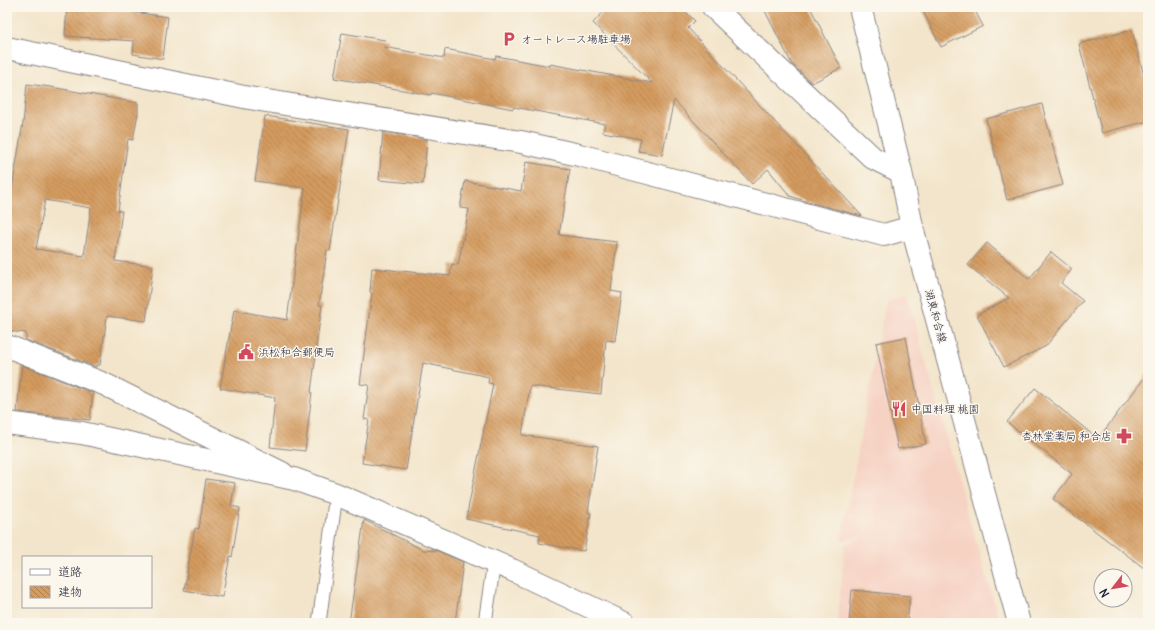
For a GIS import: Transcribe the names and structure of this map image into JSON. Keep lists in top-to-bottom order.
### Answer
{
  "streets": {
    "street": ["湖東和合線"]
  },
  "places": {
    "parking": ["オートレース場駐車場"],
    "public building": ["浜松和合郵便局"],
    "restaurant": ["中国料理 桃園"],
    "pharmacy": ["杏林堂薬局 和合店"]
  },
  "legend": ["道路", "建物"],
  "north": "bottom left"
}
